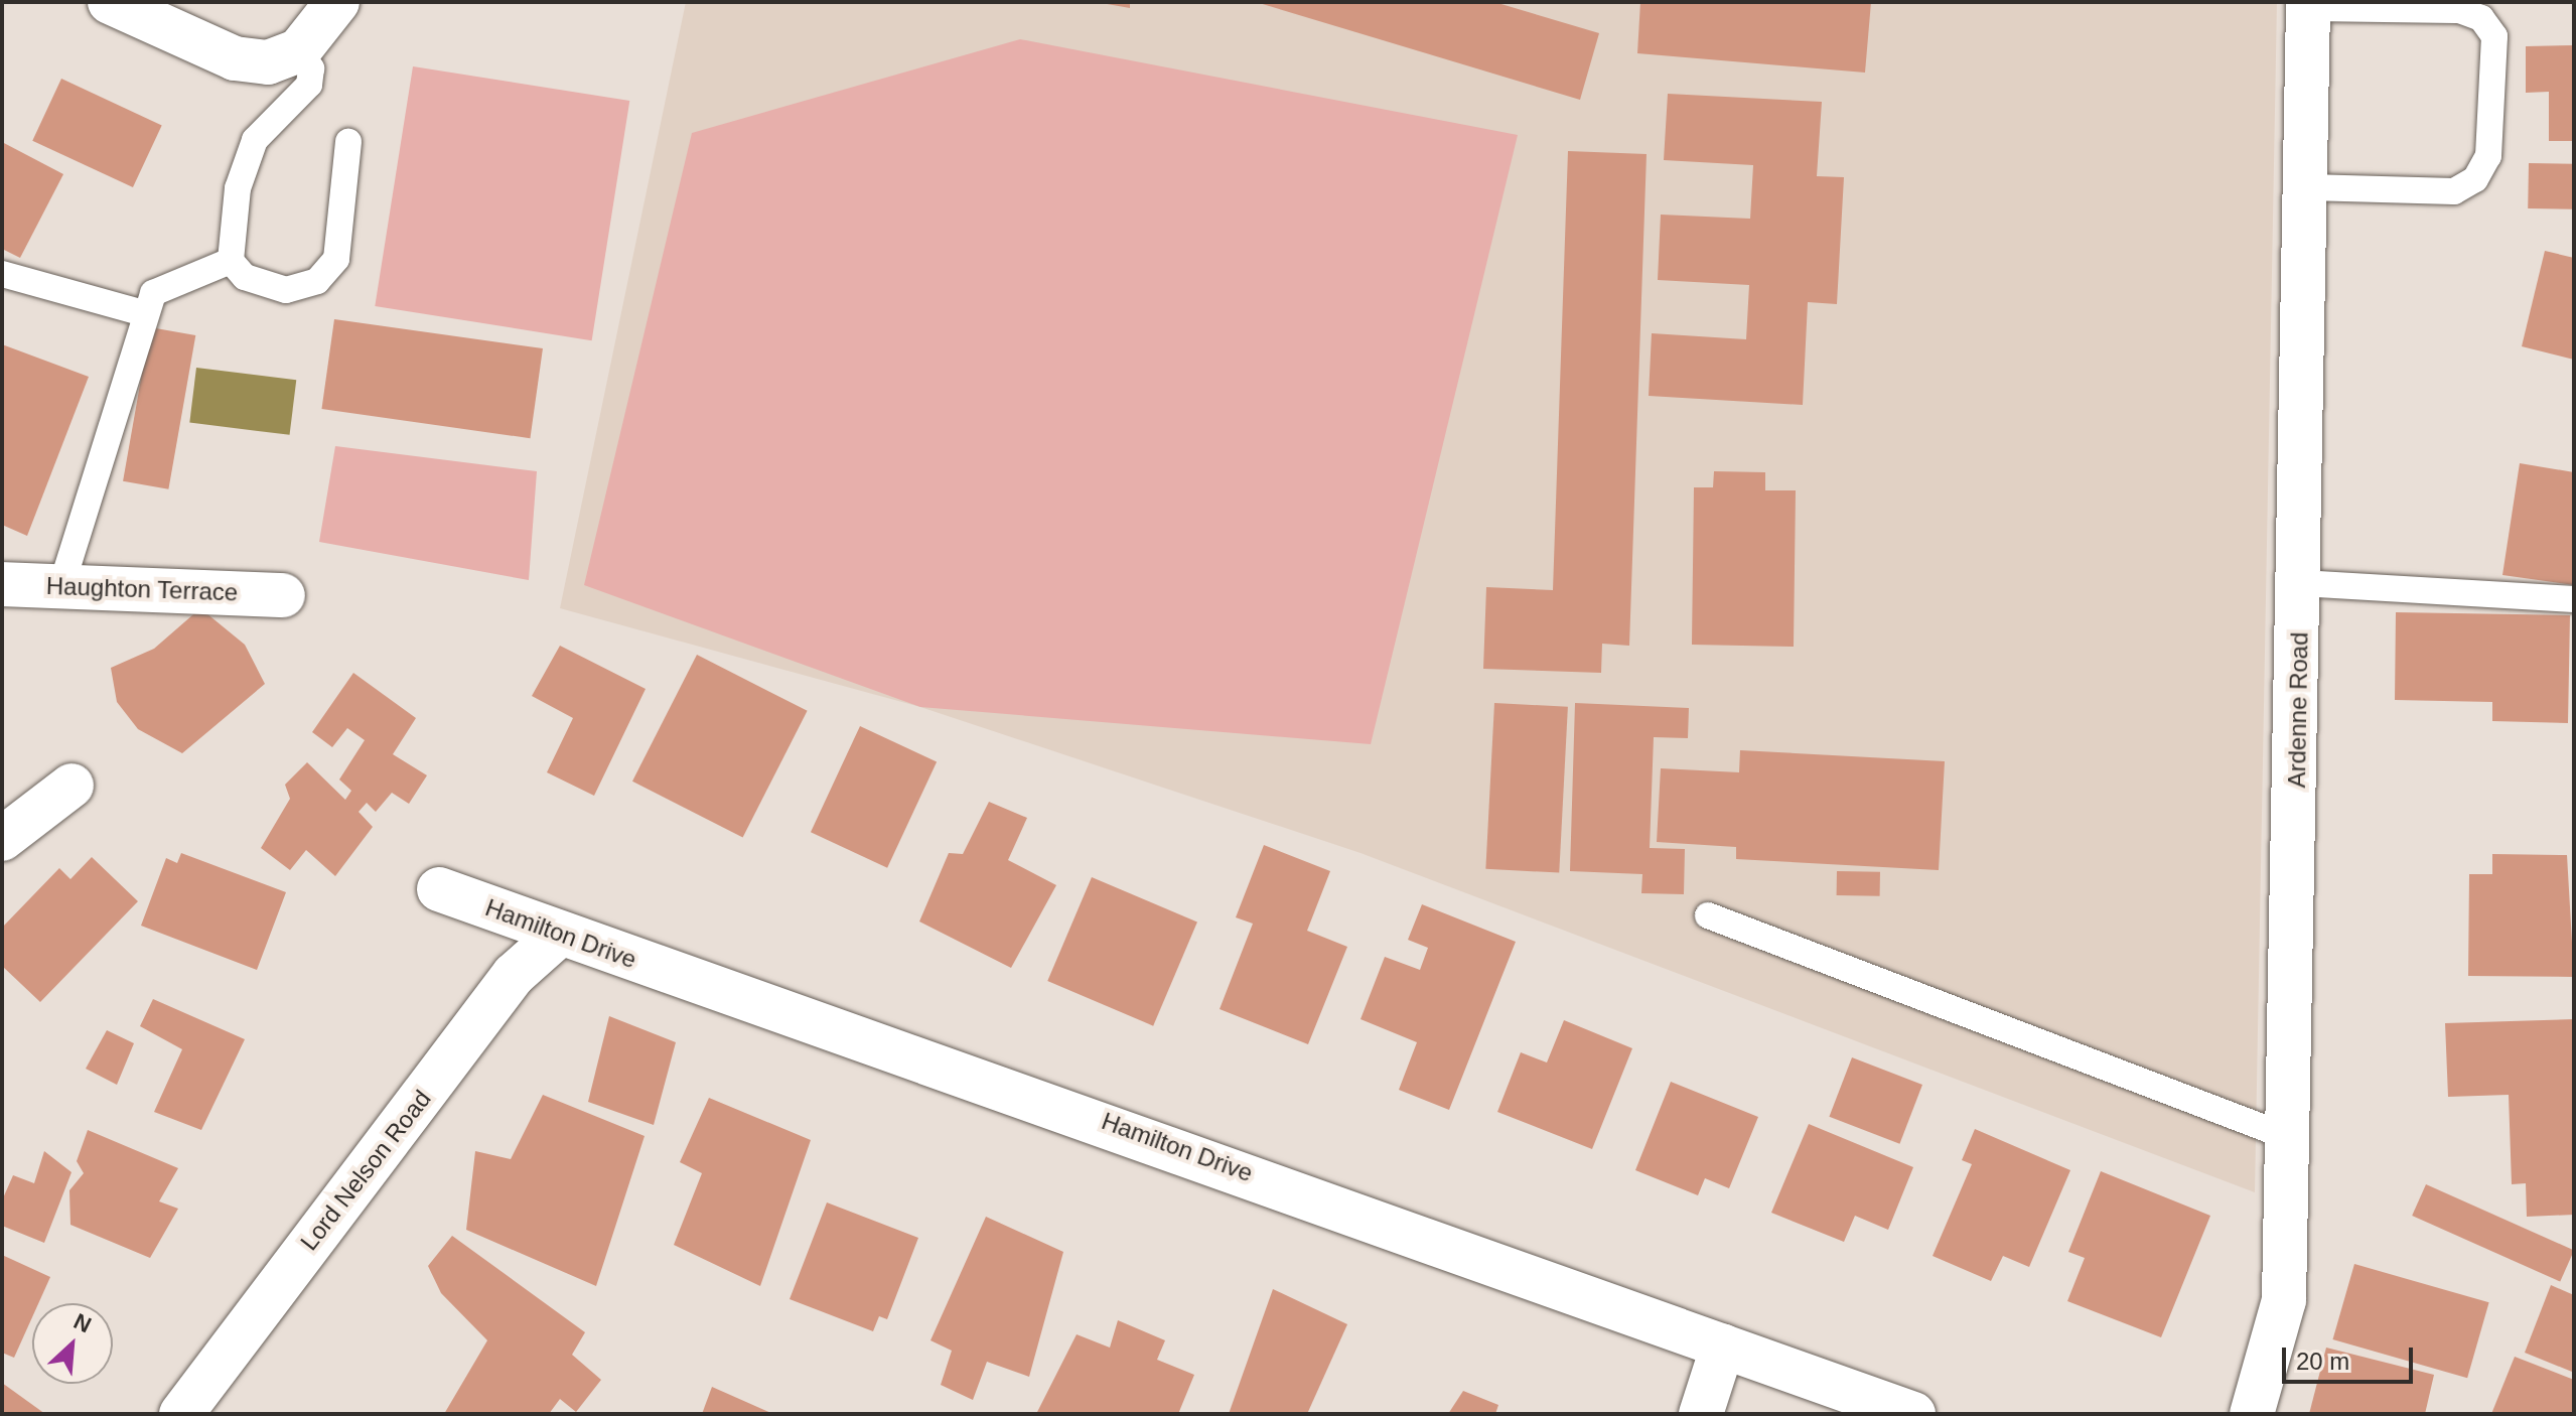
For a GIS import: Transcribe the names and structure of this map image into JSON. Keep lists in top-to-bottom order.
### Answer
{
  "streets": {
    "street": [
      "Haughton Terrace",
      "Ardenne Road",
      "Hamilton Drive",
      "Lord Nelson Road"
    ]
  },
  "crossings": [
    ["Hamilton Drive", "Lord Nelson Road"]
  ],
  "scale_bar": "20 m",
  "north": "top right"
}
